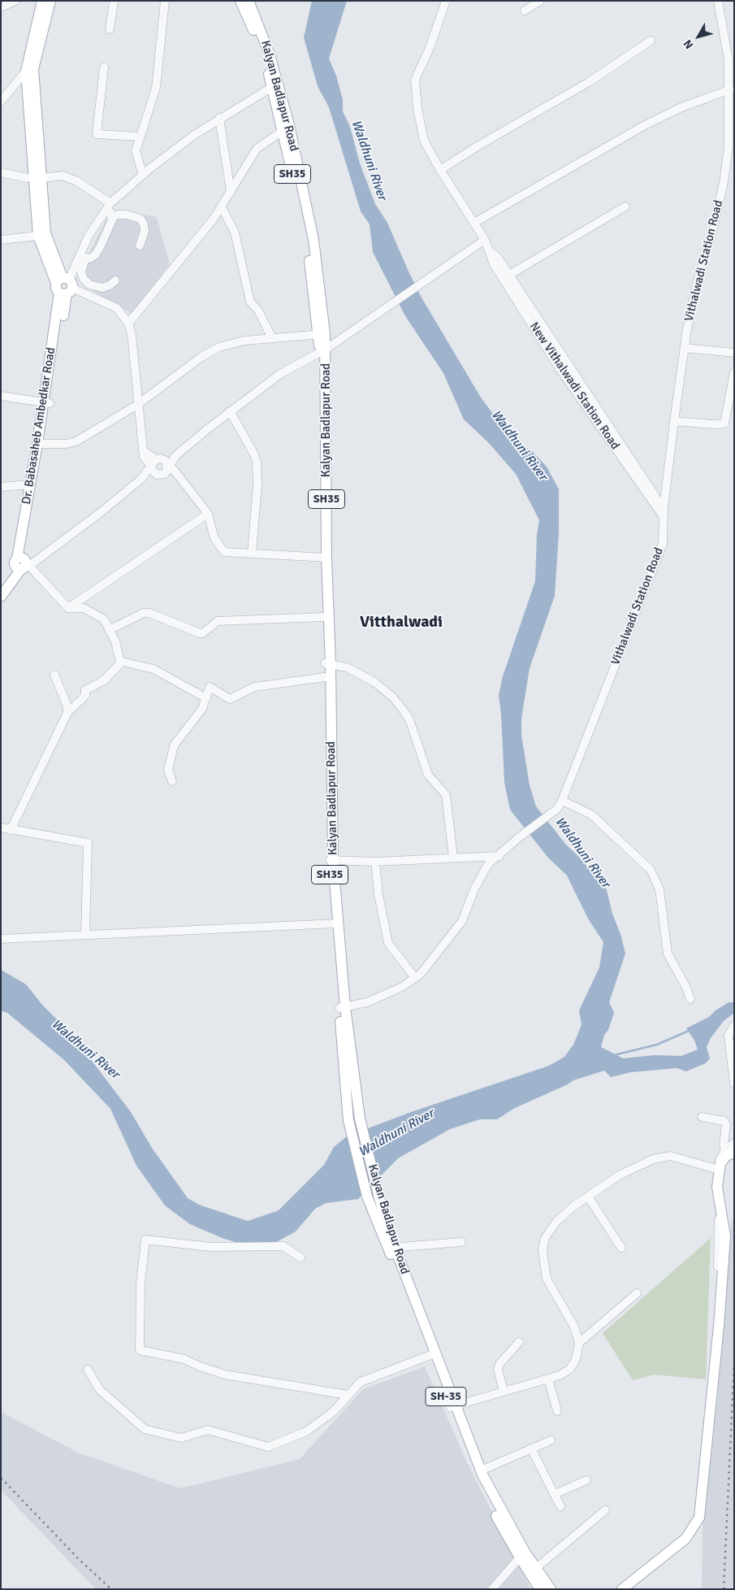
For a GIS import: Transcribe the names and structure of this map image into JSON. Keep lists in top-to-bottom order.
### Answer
{
  "streets": {
    "main road": [
      "Kalyan Badlapur Road",
      "SH35",
      "Dr. Babasaheb Ambedkar Road",
      "SH-35"
    ],
    "street": ["Vithalwadi Station Road", "New Vithalwadi Station Road"]
  },
  "crossings": [
    ["Kalyan Badlapur Road", "Vithalwadi Station Road"],
    ["Vithalwadi Station Road", "New Vithalwadi Station Road"]
  ],
  "districts": ["Vitthalwadi"],
  "water": ["Waldhuni River"],
  "north": "bottom left"
}
